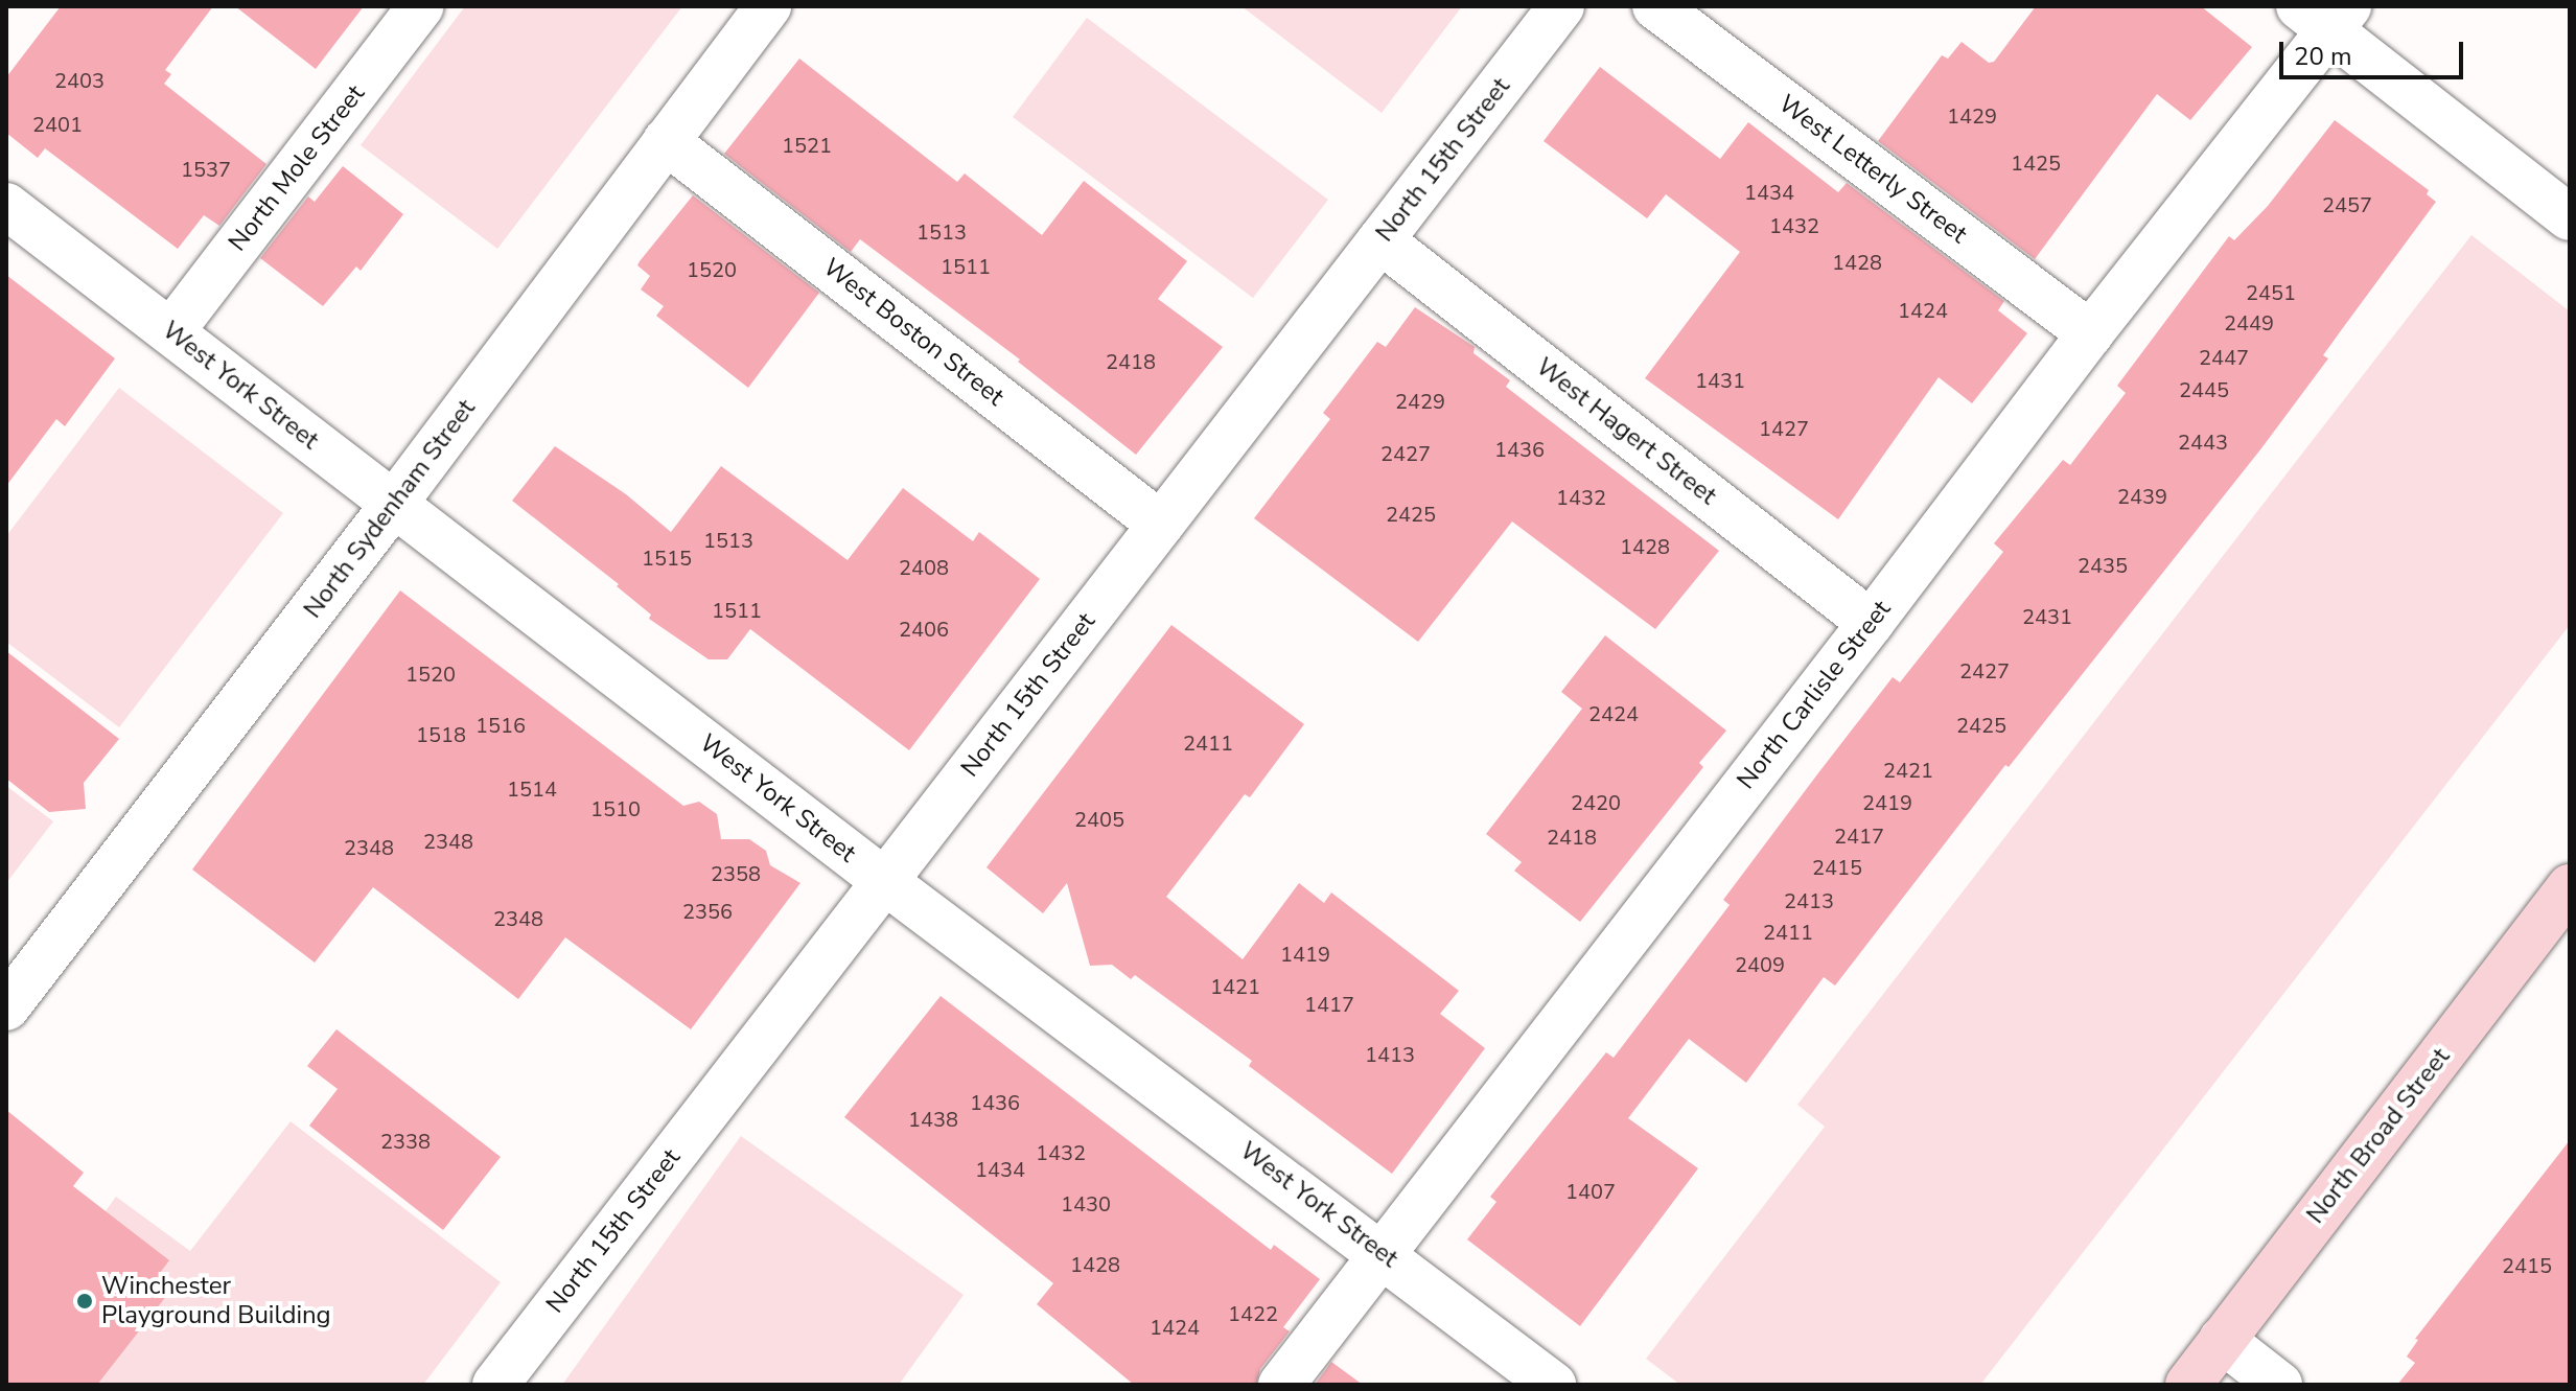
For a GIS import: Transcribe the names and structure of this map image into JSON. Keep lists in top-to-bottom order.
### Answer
{
  "streets": {
    "main road": ["North Broad Street"],
    "street": [
      "North 15th Street",
      "North Mole Street",
      "West Letterly Street",
      "West Boston Street",
      "West York Street",
      "West Hagert Street",
      "North Sydenham Street",
      "North Carlisle Street"
    ]
  },
  "crossings": [
    ["North 15th Street", "West Boston Street"],
    ["North 15th Street", "West York Street"],
    ["North 15th Street", "West Hagert Street"],
    ["North Mole Street", "West York Street"],
    ["West Letterly Street", "North Carlisle Street"],
    ["West Boston Street", "North Sydenham Street"],
    ["West York Street", "North Sydenham Street"],
    ["West York Street", "North Carlisle Street"],
    ["West Hagert Street", "North Carlisle Street"]
  ],
  "places": ["Winchester Playground Building"],
  "house_numbers": [
    "2403",
    "1429",
    "2401",
    "1521",
    "1425",
    "1537",
    "1434",
    "2457",
    "1432",
    "1513",
    "1428",
    "1511",
    "1520",
    "2451",
    "1424",
    "2449",
    "2447",
    "2418",
    "1431",
    "2445",
    "2429",
    "1427",
    "2443",
    "1436",
    "2427",
    "2439",
    "1432",
    "2425",
    "1513",
    "1428",
    "1515",
    "2435",
    "2408",
    "1511",
    "2431",
    "2406",
    "2427",
    "1520",
    "2424",
    "1516",
    "2425",
    "1518",
    "2411",
    "2421",
    "1514",
    "2420",
    "2419",
    "1510",
    "2405",
    "2417",
    "2418",
    "2348",
    "2348",
    "2415",
    "2358",
    "2413",
    "2356",
    "2348",
    "2411",
    "1419",
    "2409",
    "1421",
    "1417",
    "1413",
    "1436",
    "1438",
    "2338",
    "1432",
    "1434",
    "1407",
    "1430",
    "1428",
    "2415",
    "1422",
    "1424"
  ],
  "scale_bar": "20 m"
}
